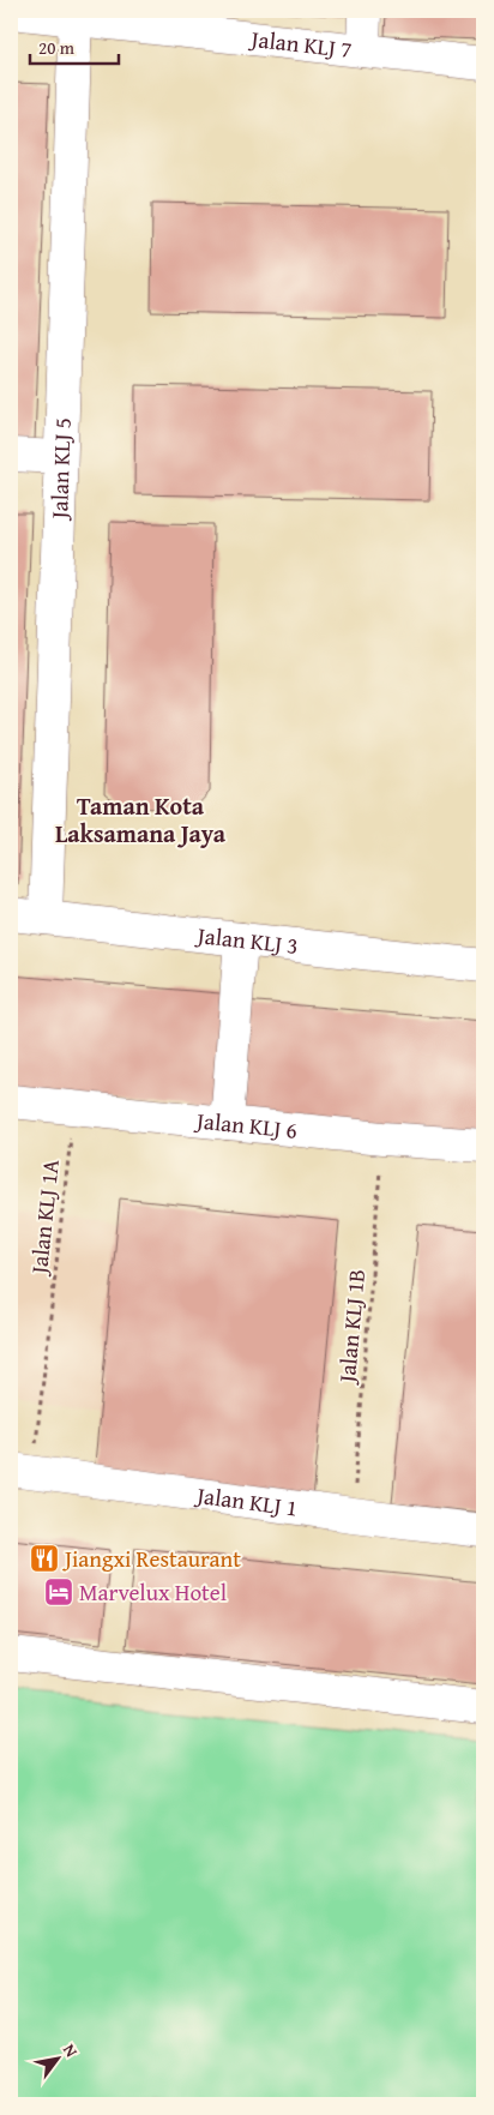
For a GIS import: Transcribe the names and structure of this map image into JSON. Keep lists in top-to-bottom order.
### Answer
{
  "streets": {
    "street": [
      "Jalan KLJ 7",
      "Jalan KLJ 5",
      "Jalan KLJ 3",
      "Jalan KLJ 6",
      "Jalan KLJ 1"
    ],
    "path": ["Jalan KLJ 1A", "Jalan KLJ 1B"]
  },
  "crossings": [
    ["Jalan KLJ 7", "Jalan KLJ 5"],
    ["Jalan KLJ 5", "Jalan KLJ 3"],
    ["Jalan KLJ 6", "Jalan KLJ 1A"],
    ["Jalan KLJ 6", "Jalan KLJ 1B"],
    ["Jalan KLJ 1A", "Jalan KLJ 1"],
    ["Jalan KLJ 1B", "Jalan KLJ 1"]
  ],
  "districts": ["Taman Kota Laksamana Jaya"],
  "places": {
    "restaurant": ["Jiangxi Restaurant"],
    "hotel": ["Marvelux Hotel"]
  },
  "scale_bar": "20 m",
  "north": "top right"
}
